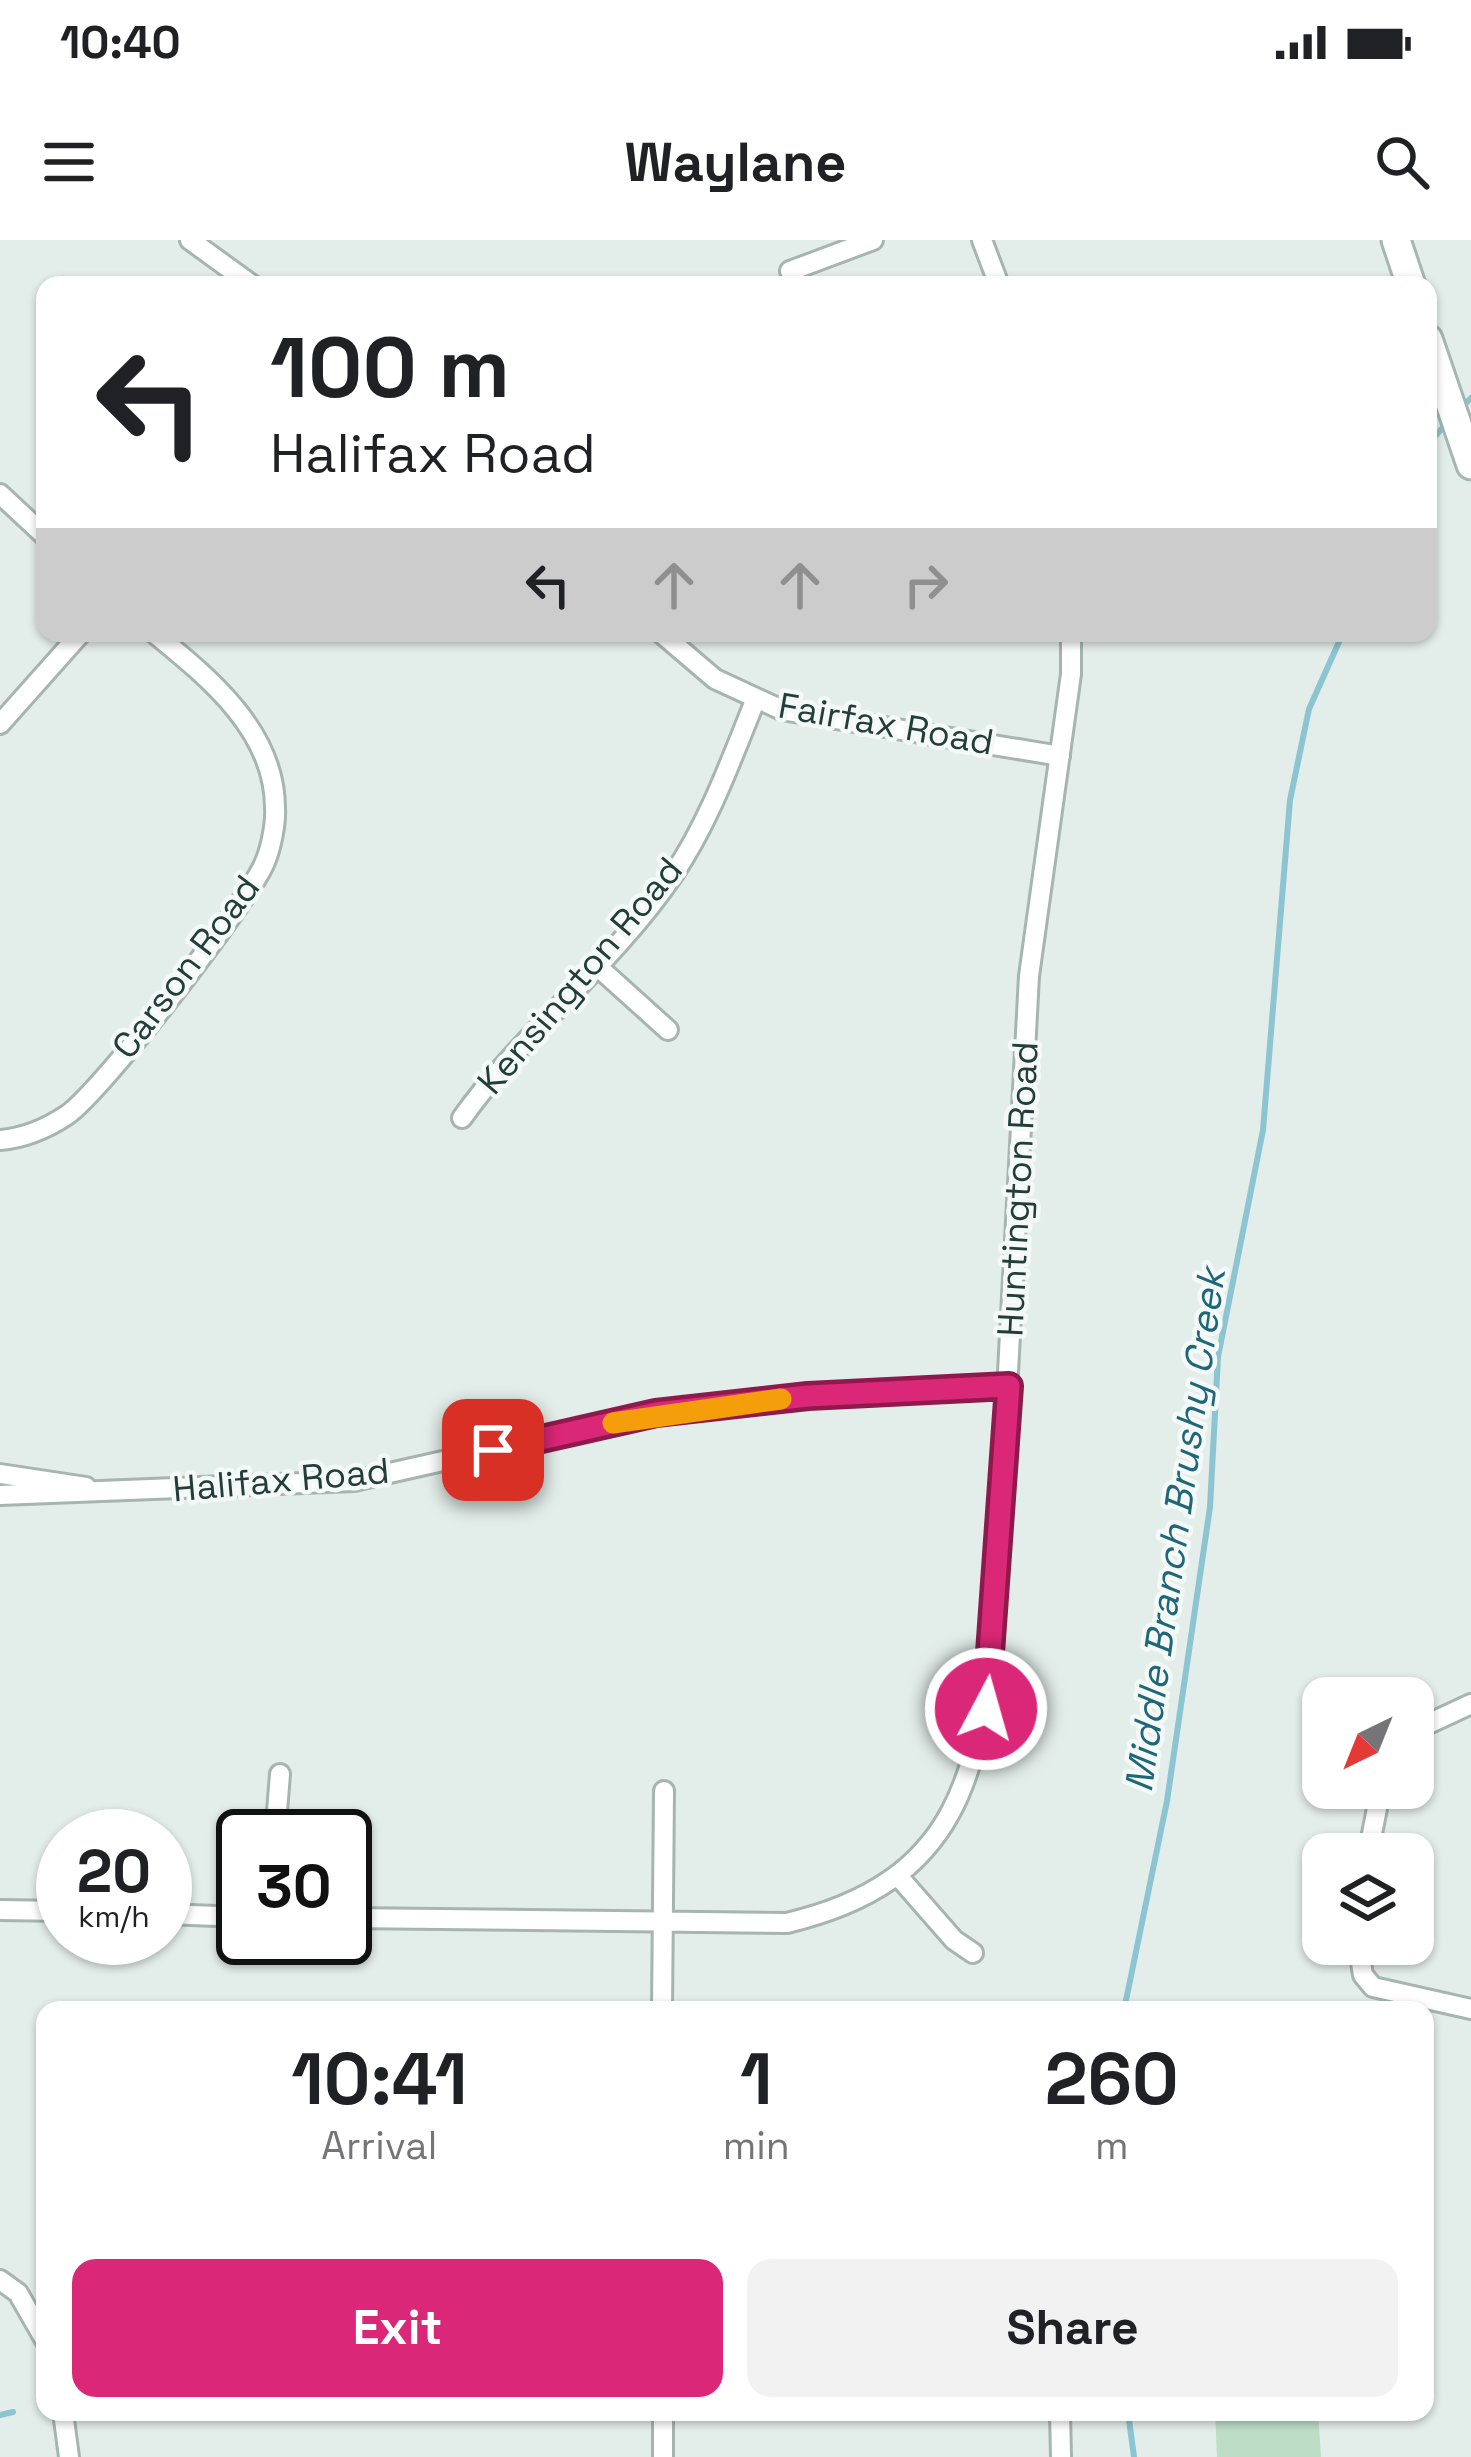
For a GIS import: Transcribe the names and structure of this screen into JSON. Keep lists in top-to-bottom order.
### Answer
{
  "streets": {
    "street": [
      "Fairfax Road",
      "Carson Road",
      "Kensington Road",
      "Huntington Road",
      "Halifax Road"
    ]
  },
  "crossings": [
    ["Fairfax Road", "Kensington Road"],
    ["Fairfax Road", "Huntington Road"],
    ["Huntington Road", "Halifax Road"]
  ],
  "water": ["Middle Branch Brushy Creek"],
  "north": "bottom left",
  "page": {
    "status": "10:40",
    "header": "Waylane",
    "turn": ["100 m", "Halifax Road"],
    "speed": "20 km/h",
    "limit": "30",
    "eta": [
      "10:41",
      "Arrival",
      "1",
      "min",
      "260",
      "m"
    ],
    "buttons": ["Exit", "Share"]
  }
}
